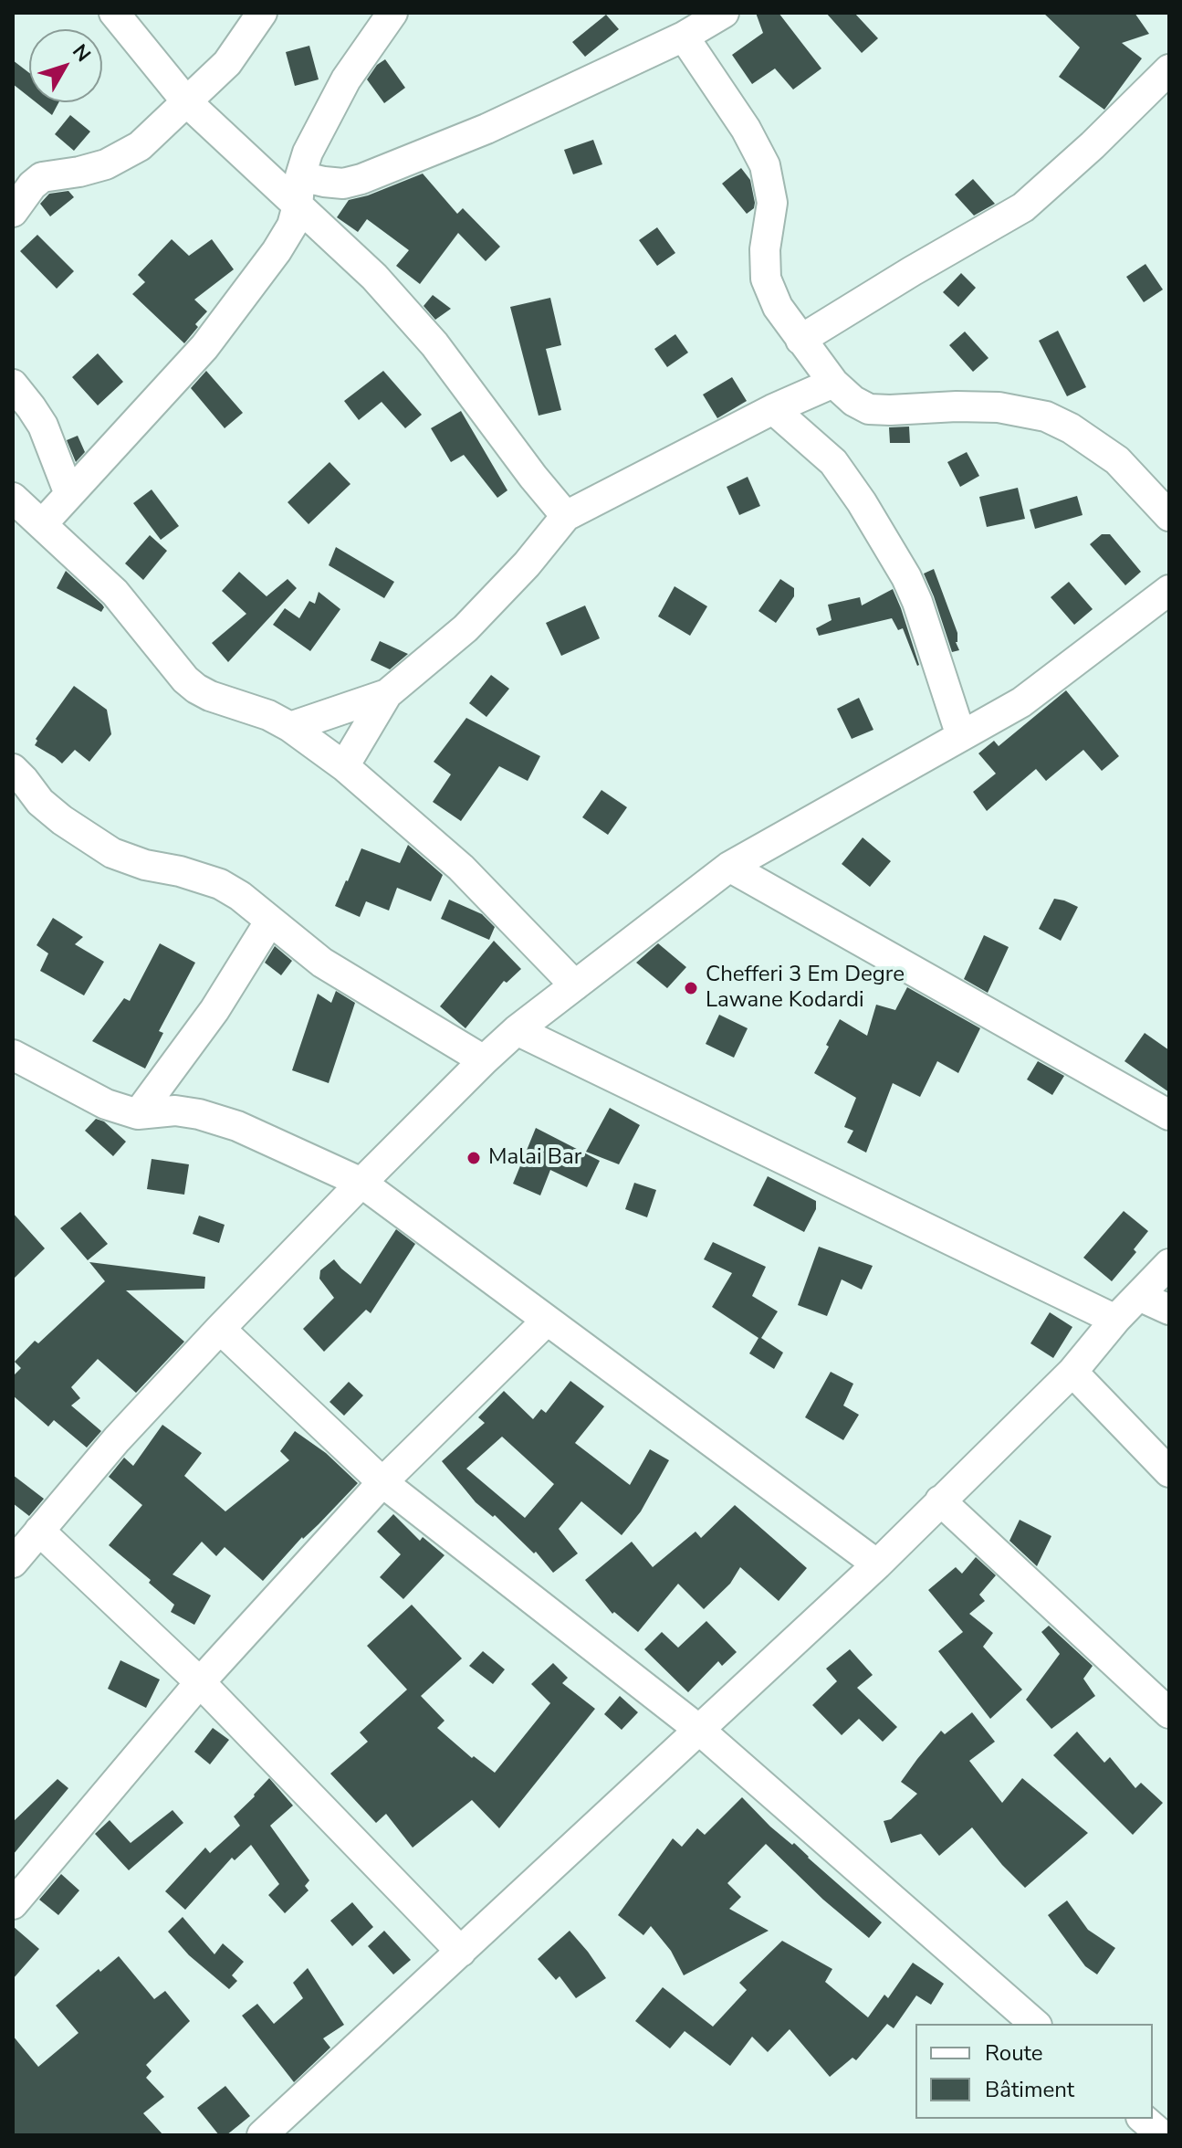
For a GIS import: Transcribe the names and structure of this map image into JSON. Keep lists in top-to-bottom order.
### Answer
{
  "places": ["Chefferi 3 Em Degre Lawane Kodardi", "Malai Bar"],
  "legend": ["Route", "Bâtiment"],
  "north": "top right"
}
